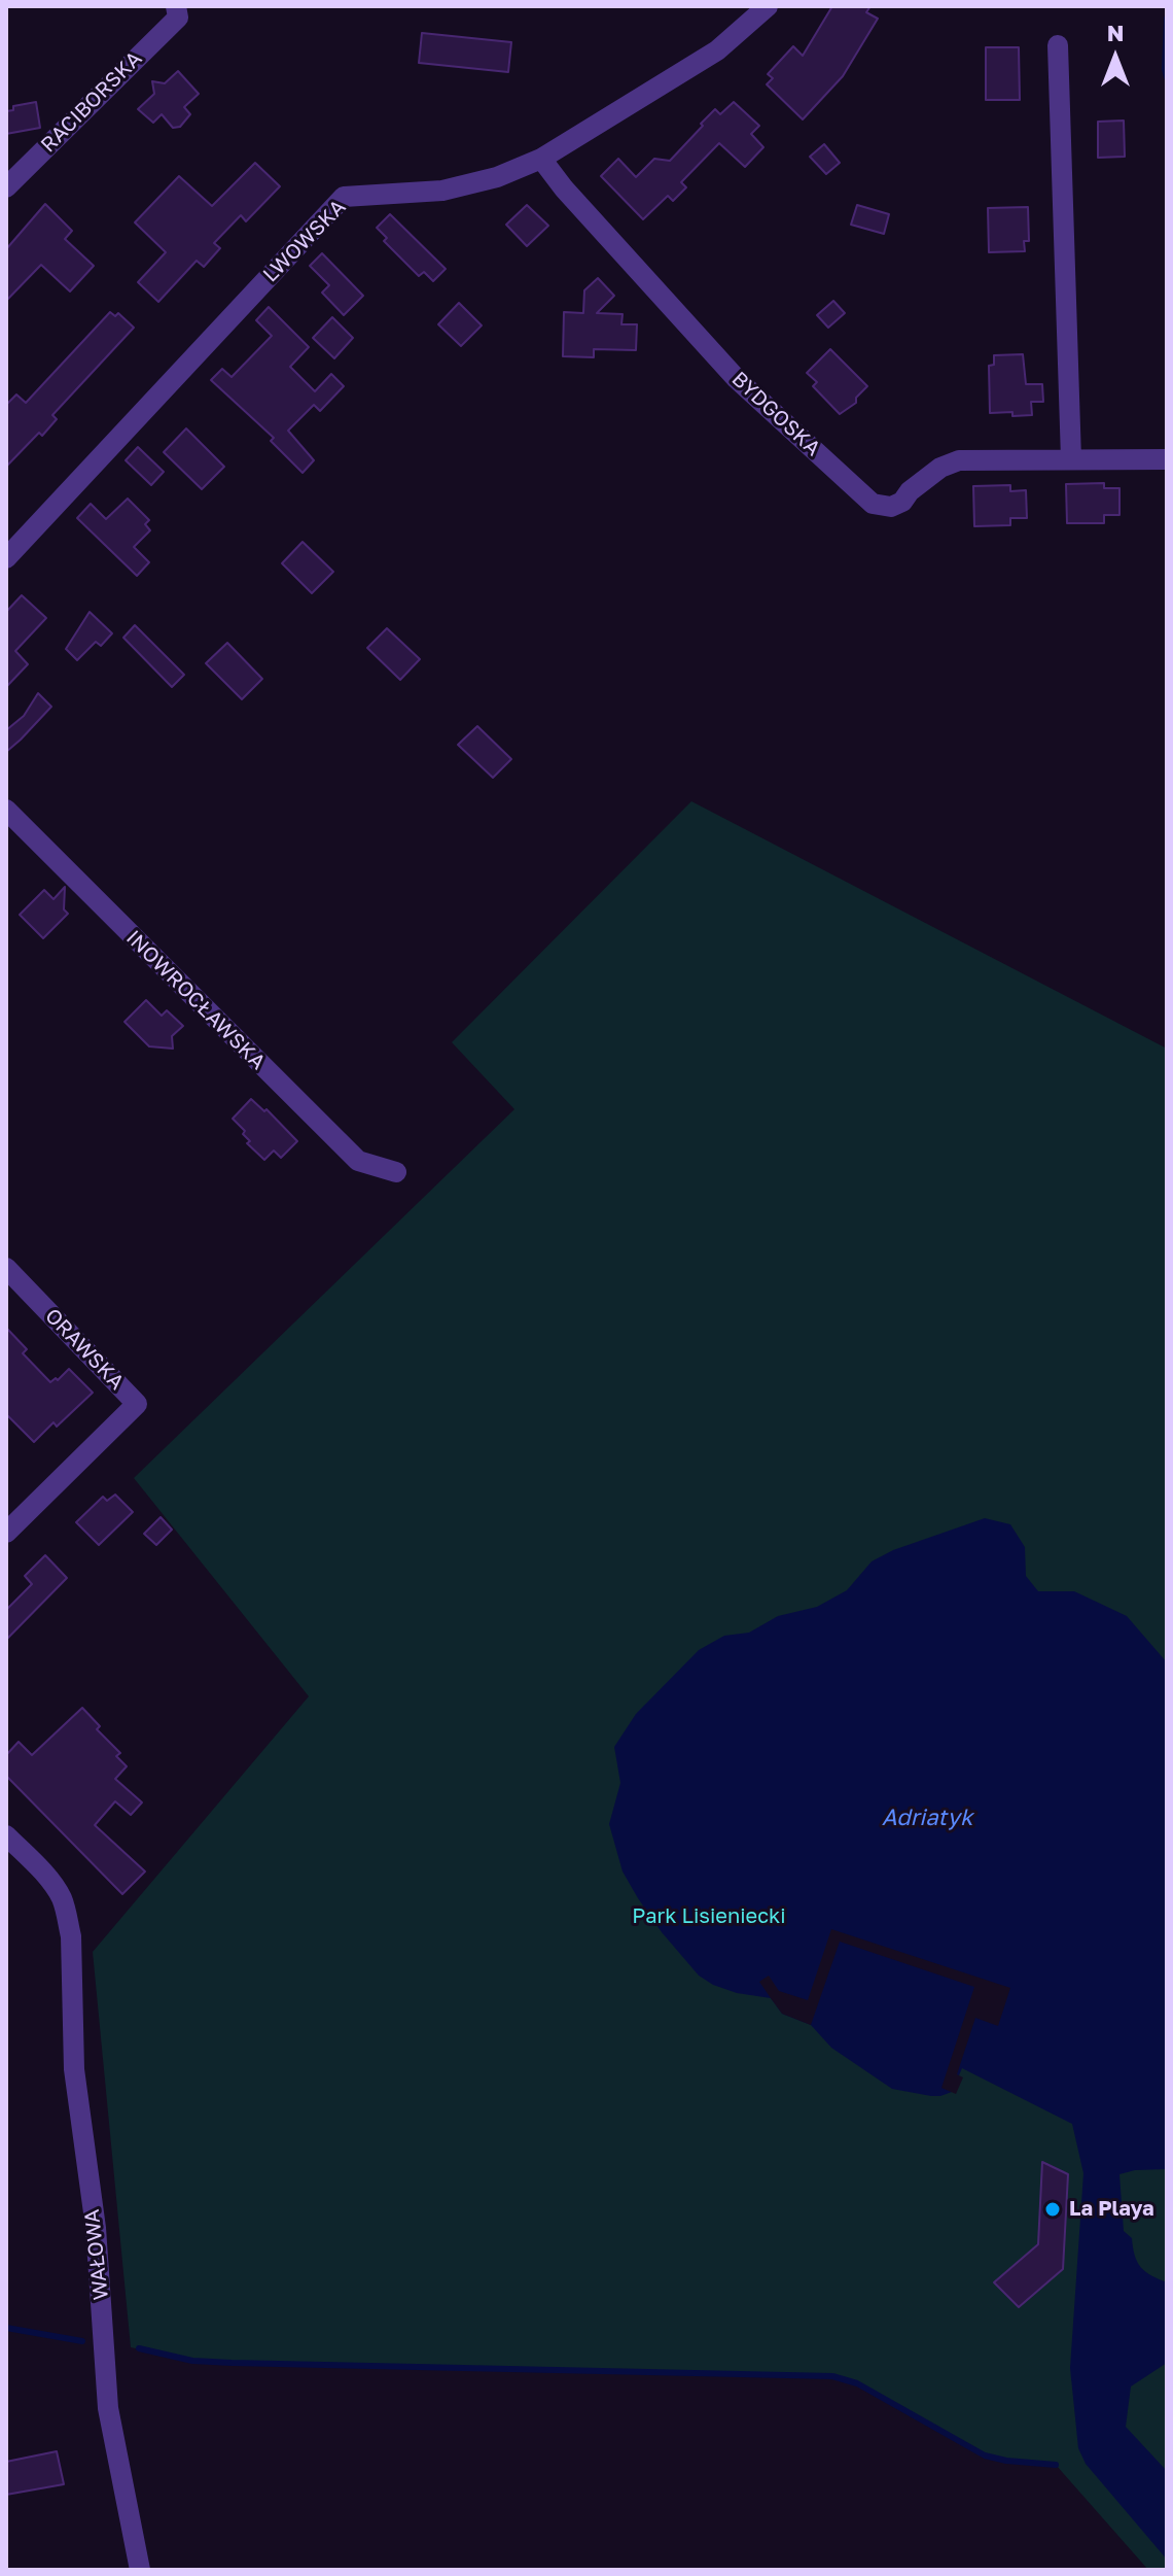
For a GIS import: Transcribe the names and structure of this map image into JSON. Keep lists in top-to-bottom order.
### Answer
{
  "streets": {
    "street": [
      "RACIBORSKA",
      "LWOWSKA",
      "BYDGOSKA",
      "INOWROCŁAWSKA",
      "ORAWSKA",
      "WAŁOWA"
    ]
  },
  "crossings": [
    ["LWOWSKA", "BYDGOSKA"]
  ],
  "water": ["Adriatyk"],
  "parks": ["Park Lisieniecki"],
  "places": ["La Playa"],
  "north": "top"
}
